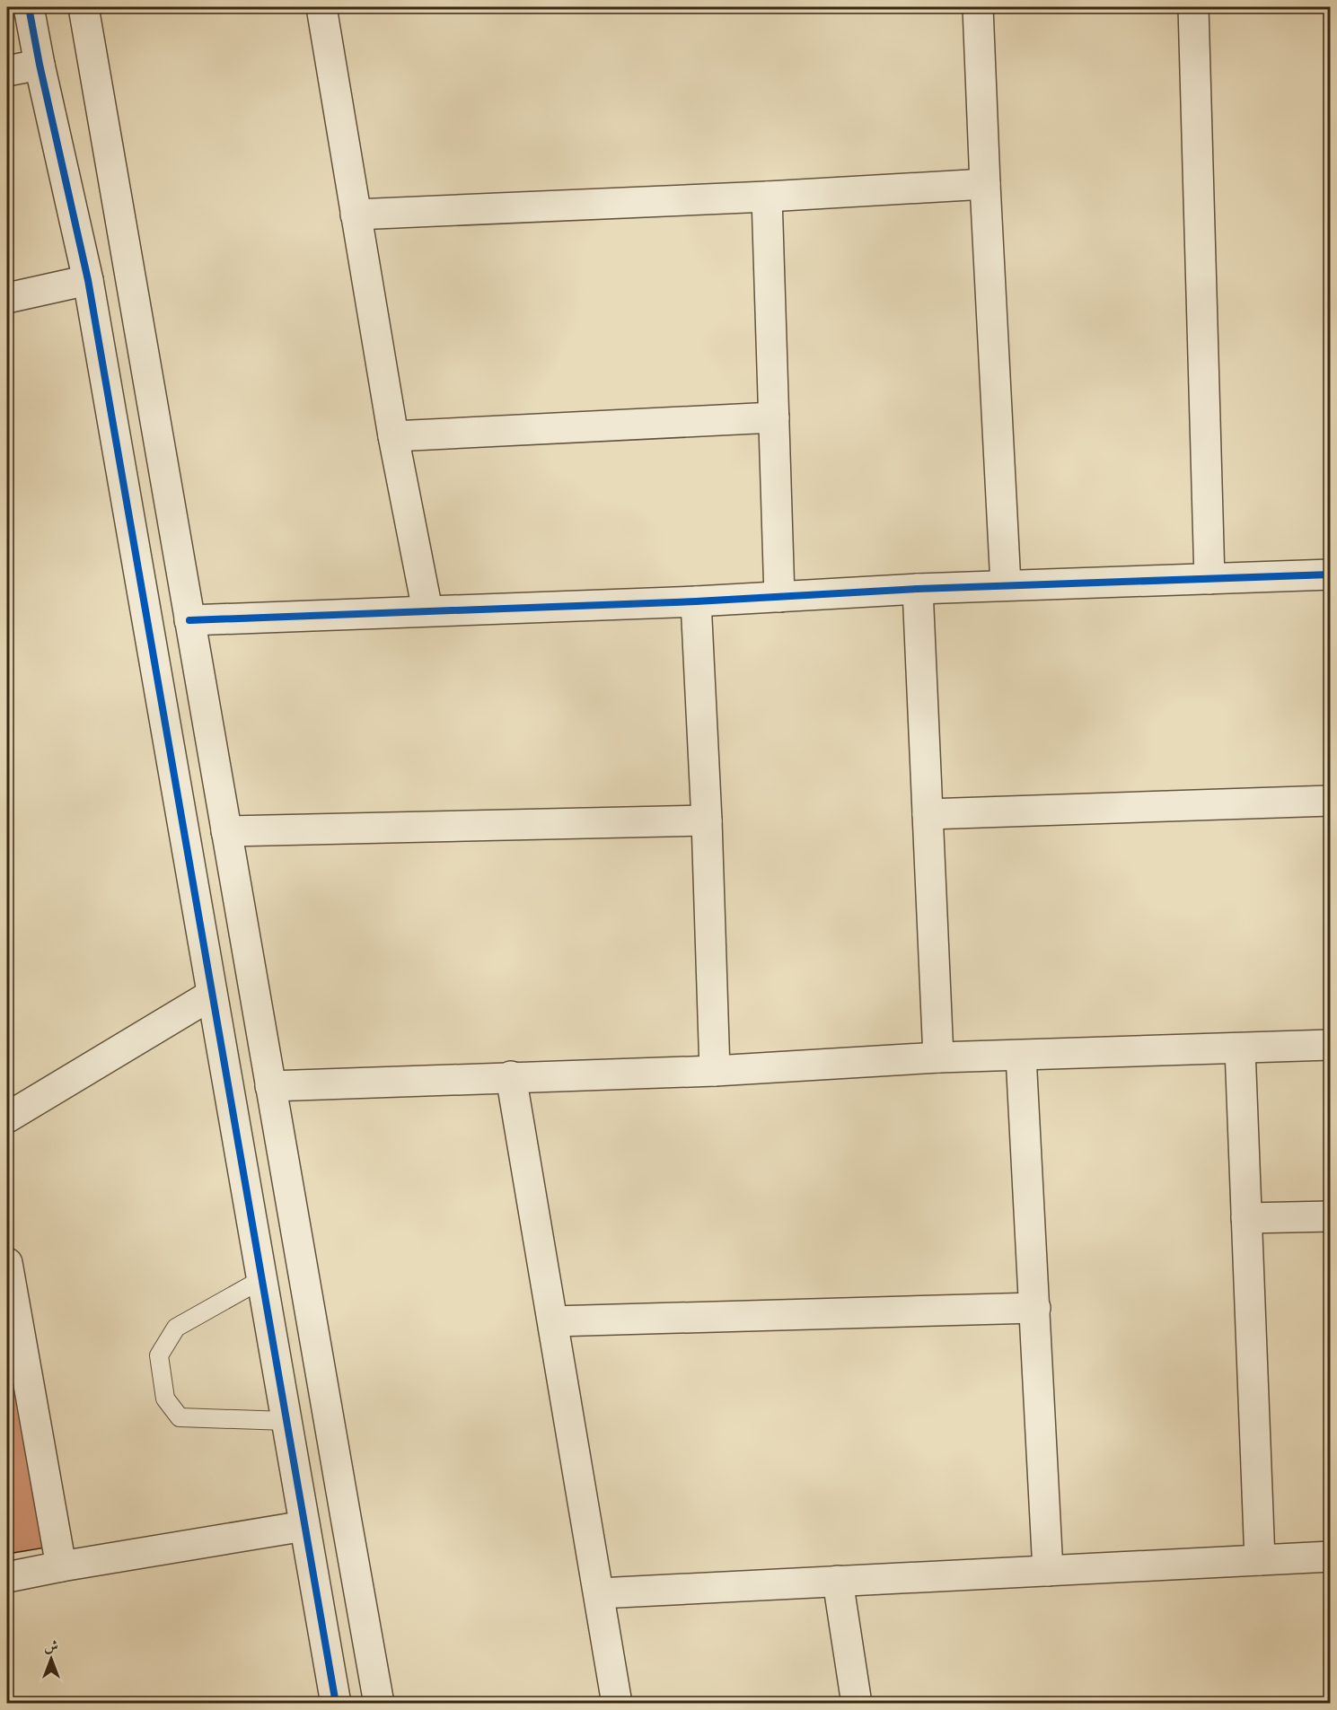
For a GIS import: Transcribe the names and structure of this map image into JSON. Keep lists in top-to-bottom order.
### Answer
{
  "north": "top"
}
